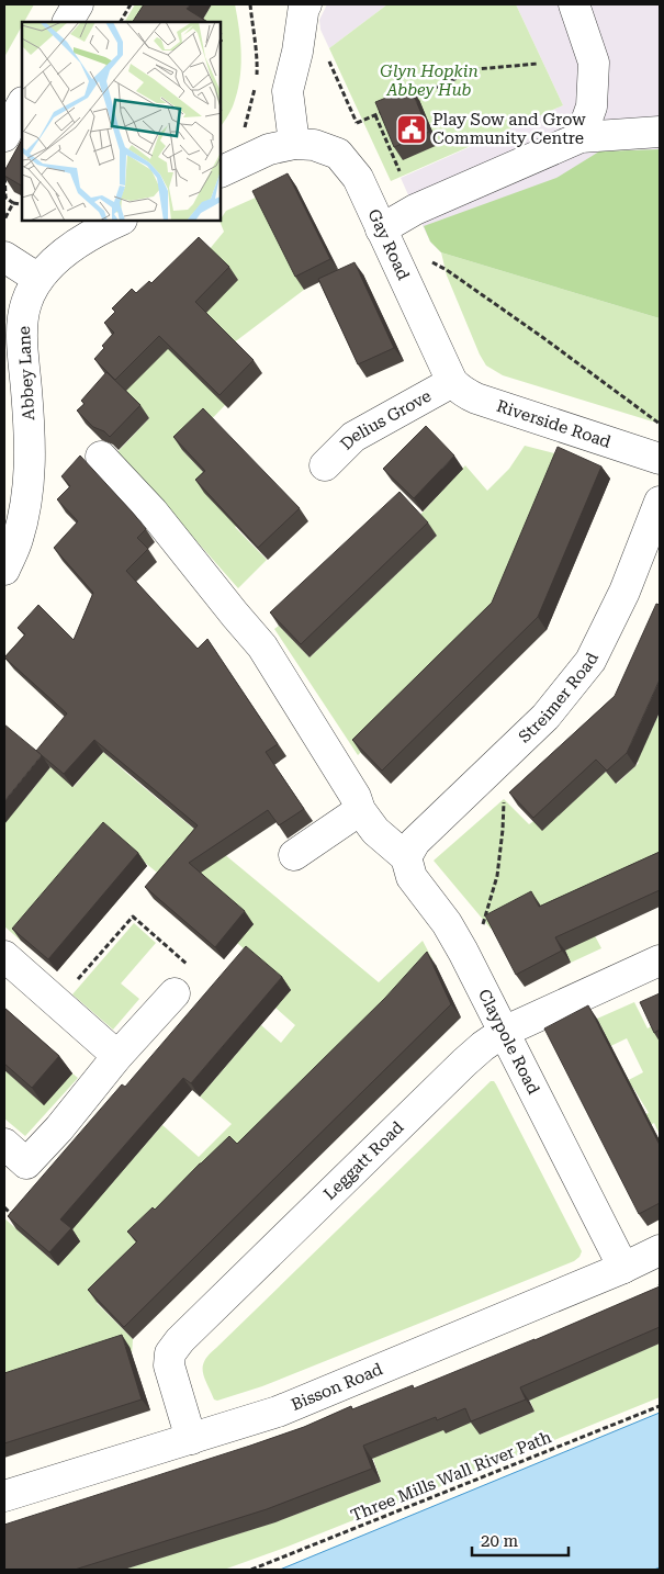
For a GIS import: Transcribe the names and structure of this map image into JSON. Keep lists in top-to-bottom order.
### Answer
{
  "streets": {
    "street": [
      "Gay Road",
      "Abbey Lane",
      "Delius Grove",
      "Riverside Road",
      "Streimer Road",
      "Claypole Road",
      "Leggatt Road",
      "Bisson Road"
    ],
    "path": ["Three Mills Wall River Path"]
  },
  "crossings": [
    ["Gay Road", "Delius Grove"],
    ["Gay Road", "Riverside Road"],
    ["Delius Grove", "Riverside Road"],
    ["Streimer Road", "Claypole Road"],
    ["Claypole Road", "Leggatt Road"],
    ["Claypole Road", "Bisson Road"],
    ["Leggatt Road", "Bisson Road"]
  ],
  "parks": ["Glyn Hopkin Abbey Hub"],
  "places": {
    "public building": ["Play Sow and Grow Community Centre"]
  },
  "scale_bar": "20 m"
}
